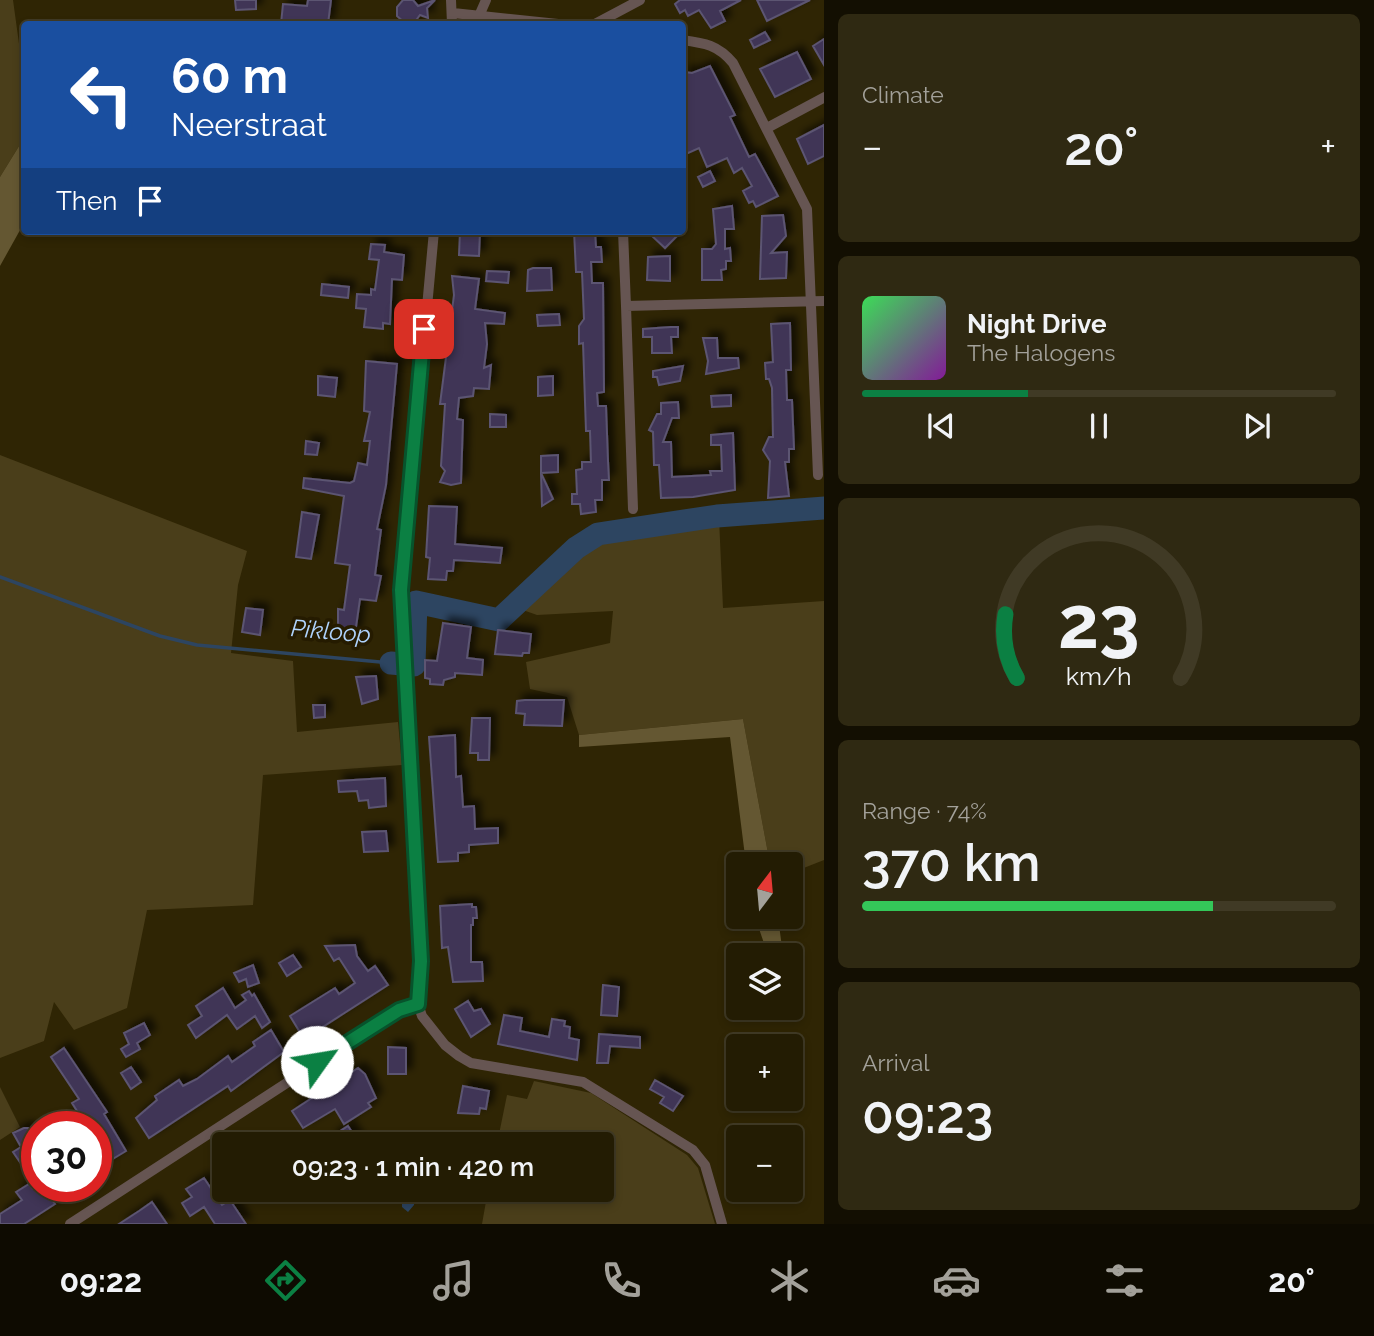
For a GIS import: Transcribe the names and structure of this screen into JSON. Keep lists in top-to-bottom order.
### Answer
{
  "water": ["Pikloop"],
  "north": "top",
  "page": {
    "tile": [
      "Climate",
      ["Range · 74%", "370 km"],
      ["Arrival", "09:23"]
    ],
    "turn": ["60 m", "Neerstraat"],
    "heat": ["−", "20°", "+"],
    "then": "Then",
    "song": ["Night Drive", "The Halogens"],
    "map_buttons": ["+", "−"],
    "limit": "30",
    "trip": "09:23 · 1 min · 420 m",
    "tabs": ["09:22", "20°"],
    "gauge": ["23", "km/h"]
  }
}
